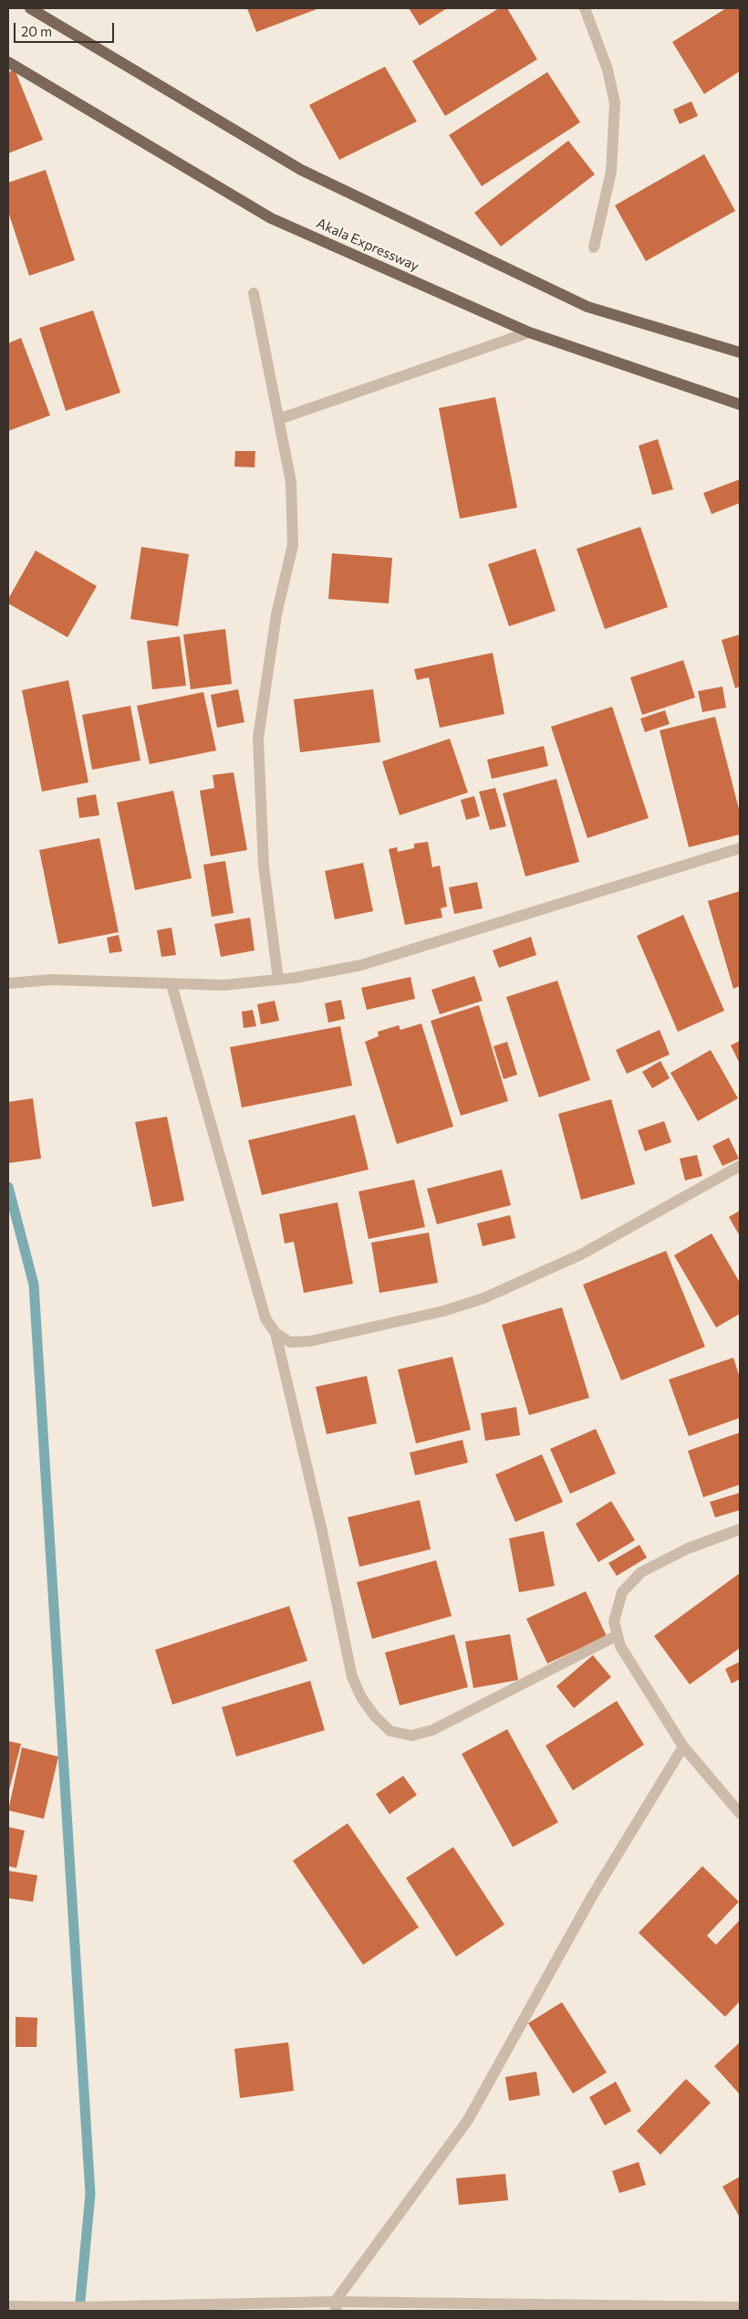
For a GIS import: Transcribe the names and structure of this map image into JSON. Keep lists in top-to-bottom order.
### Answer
{
  "streets": {
    "main road": ["Akala Expressway"]
  },
  "scale_bar": "20 m"
}
